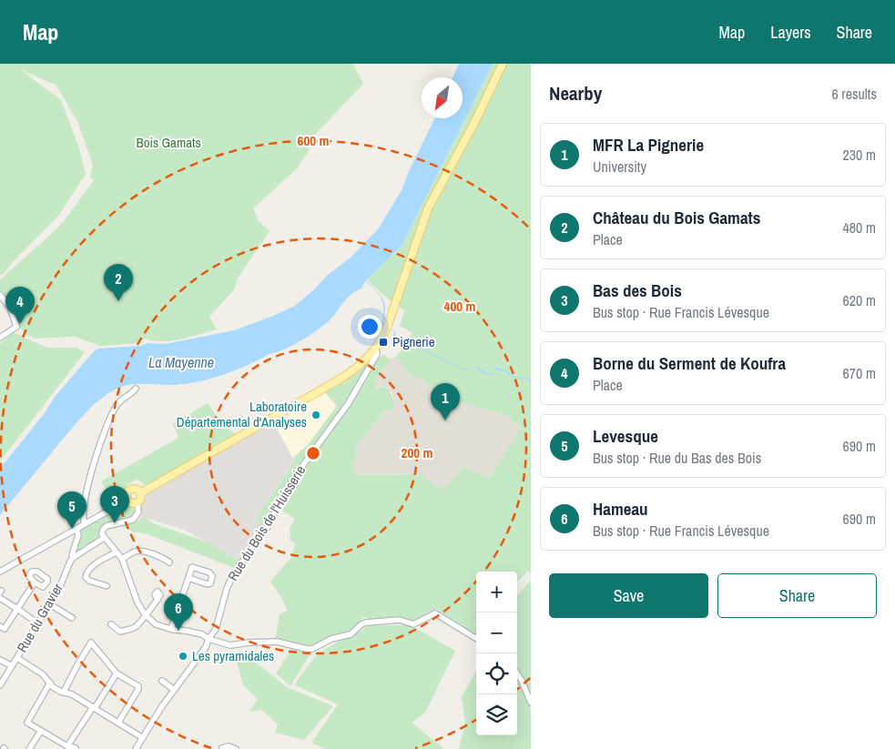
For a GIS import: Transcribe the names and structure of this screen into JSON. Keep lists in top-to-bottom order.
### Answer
{
  "streets": {
    "street": ["Rue du Bois de l'Huisserie", "Rue du Gravier"]
  },
  "water": ["La Mayenne"],
  "parks": ["Bois Gamats"],
  "places": {
    "transit": ["Pignerie"],
    "other": ["Laboratoire Départemental d'Analyses", "Les pyramidales"]
  },
  "north": "bottom left",
  "page": {
    "header": "Map",
    "nav": ["Map", "Layers", "Share"],
    "heading": ["Nearby", "6 results"],
    "list": [
      {
        "mark": "1",
        "name": "MFR La Pignerie",
        "note": "University",
        "value": "230 m"
      },
      {
        "mark": "2",
        "name": "Château du Bois Gamats",
        "note": "Place",
        "value": "480 m"
      },
      {
        "mark": "3",
        "name": "Bas des Bois",
        "note": "Bus stop · Rue Francis Lévesque",
        "value": "620 m"
      },
      {
        "mark": "4",
        "name": "Borne du Serment de Koufra",
        "note": "Place",
        "value": "670 m"
      },
      {
        "mark": "5",
        "name": "Levesque",
        "note": "Bus stop · Rue du Bas des Bois",
        "value": "690 m"
      },
      {
        "mark": "6",
        "name": "Hameau",
        "note": "Bus stop · Rue Francis Lévesque",
        "value": "690 m"
      }
    ],
    "pins": [
      "2",
      "4",
      "1",
      "3",
      "5",
      "6"
    ],
    "buttons": ["Save", "Share"],
    "map_buttons": ["+", "−"]
  },
  "rings": ["600 m", "400 m", "200 m"]
}
